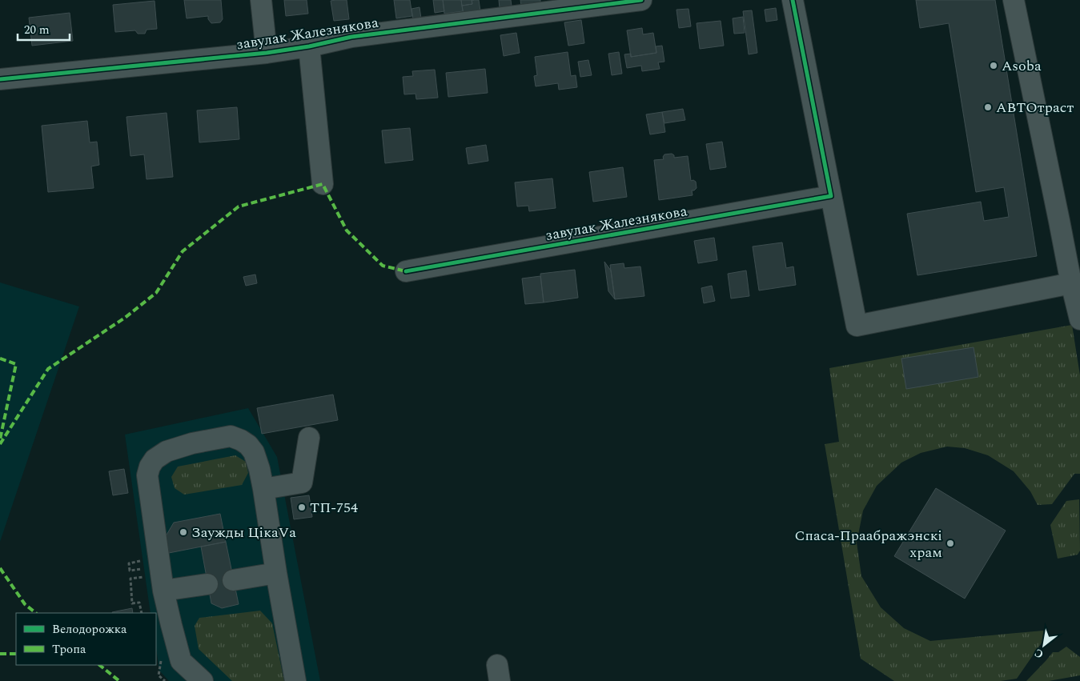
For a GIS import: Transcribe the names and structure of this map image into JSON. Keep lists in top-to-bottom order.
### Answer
{
  "streets": {
    "street": ["завулак Жалезнякова"]
  },
  "places": [
    "Asoba",
    "АВТОтраст",
    "ТП-754",
    "Заужды ЦікаVа",
    "Спаса-Праабражэнскі храм"
  ],
  "legend": ["Велодорожка", "Тропа"],
  "scale_bar": "20 m",
  "north": "bottom left"
}
